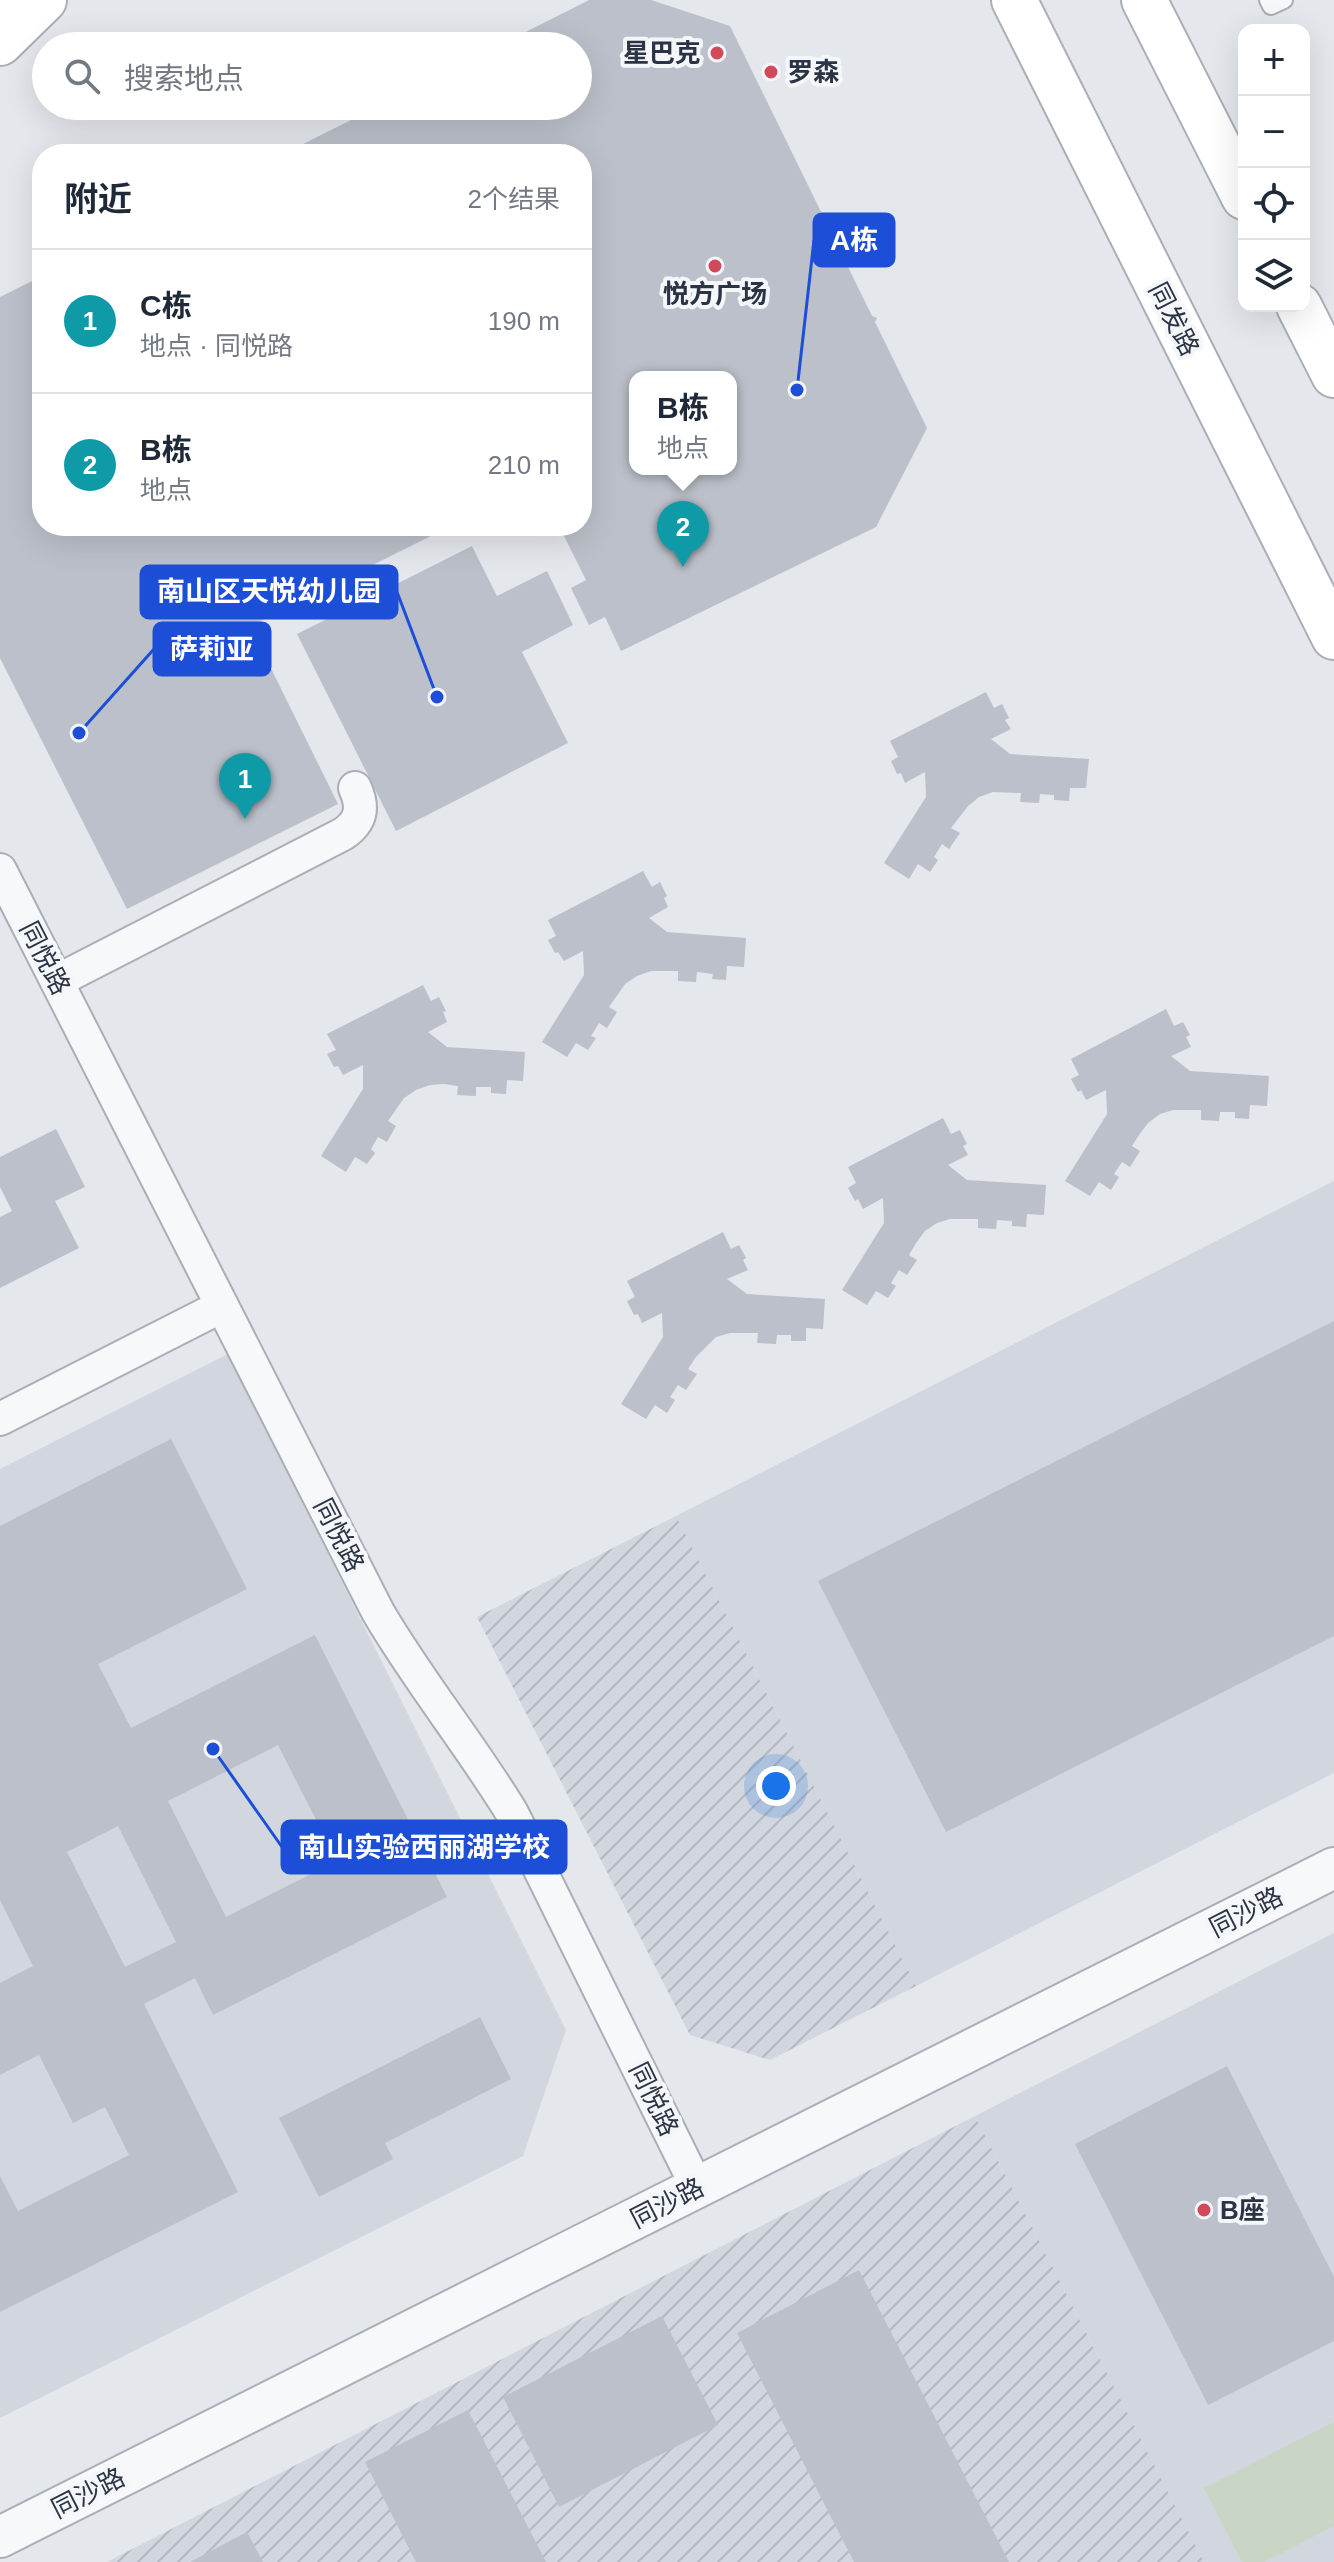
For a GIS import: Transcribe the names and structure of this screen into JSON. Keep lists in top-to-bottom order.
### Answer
{
  "streets": {
    "main road": ["同发路"],
    "street": ["同悦路", "同沙路"]
  },
  "crossings": [
    ["同悦路", "同沙路"]
  ],
  "places": [
    "星巴克",
    "罗森",
    "悦方广场",
    "A栋",
    "南山区天悦幼儿园",
    "萨莉亚",
    "南山实验西丽湖学校",
    "B座"
  ],
  "page": {
    "map_buttons": ["+", "−"],
    "search": "搜索地点",
    "heading": ["附近", "2个结果"],
    "list": [
      {
        "mark": "1",
        "name": "C栋",
        "note": "地点 · 同悦路",
        "value": "190 m"
      },
      {
        "mark": "2",
        "name": "B栋",
        "note": "地点",
        "value": "210 m"
      }
    ],
    "popup": ["B栋", "地点"],
    "pins": ["2", "1"]
  }
}
